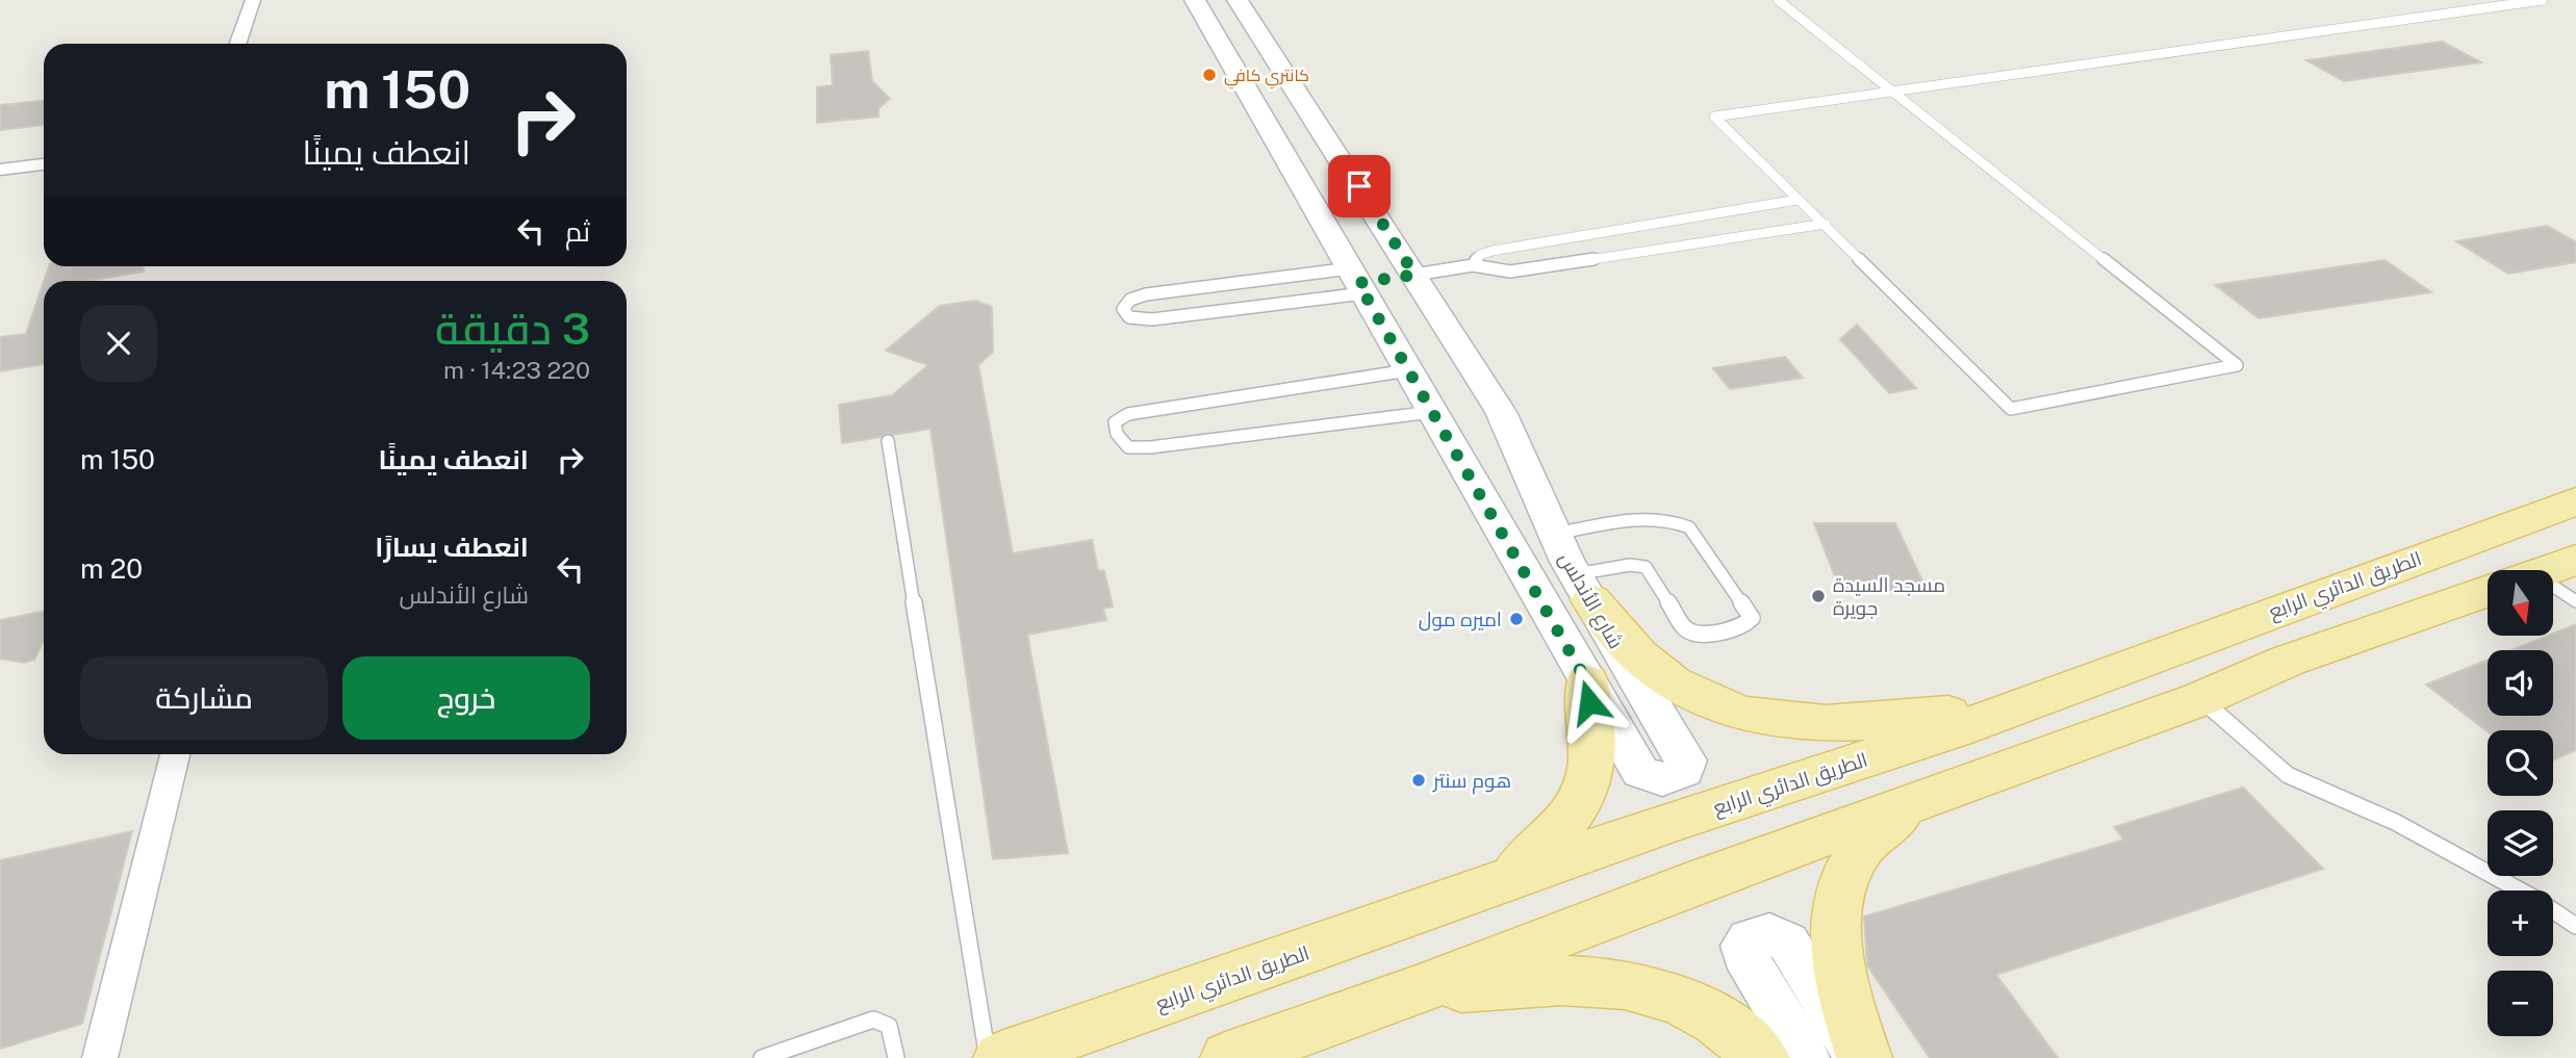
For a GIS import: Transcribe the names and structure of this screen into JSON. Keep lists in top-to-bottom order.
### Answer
{
  "streets": {
    "main road": ["الطريق الدائري الرابع", "شارع الأندلس"]
  },
  "places": [
    "كانتري كافي",
    "مسجد السيدة جويرة",
    "اميره مول",
    "هوم سنتر"
  ],
  "north": "bottom",
  "page": {
    "turn": ["150 m", "انعطف يمينًا"],
    "then": "ثم",
    "heading": ["3 دقيقة", "220 m · 14:23"],
    "list": [
      {
        "name": "انعطف يمينًا",
        "value": "150 m"
      },
      {
        "name": "انعطف يسارًا",
        "note": "شارع الأندلس",
        "value": "20 m"
      }
    ],
    "map_buttons": ["+", "−"],
    "buttons": ["خروج", "مشاركة"]
  }
}
